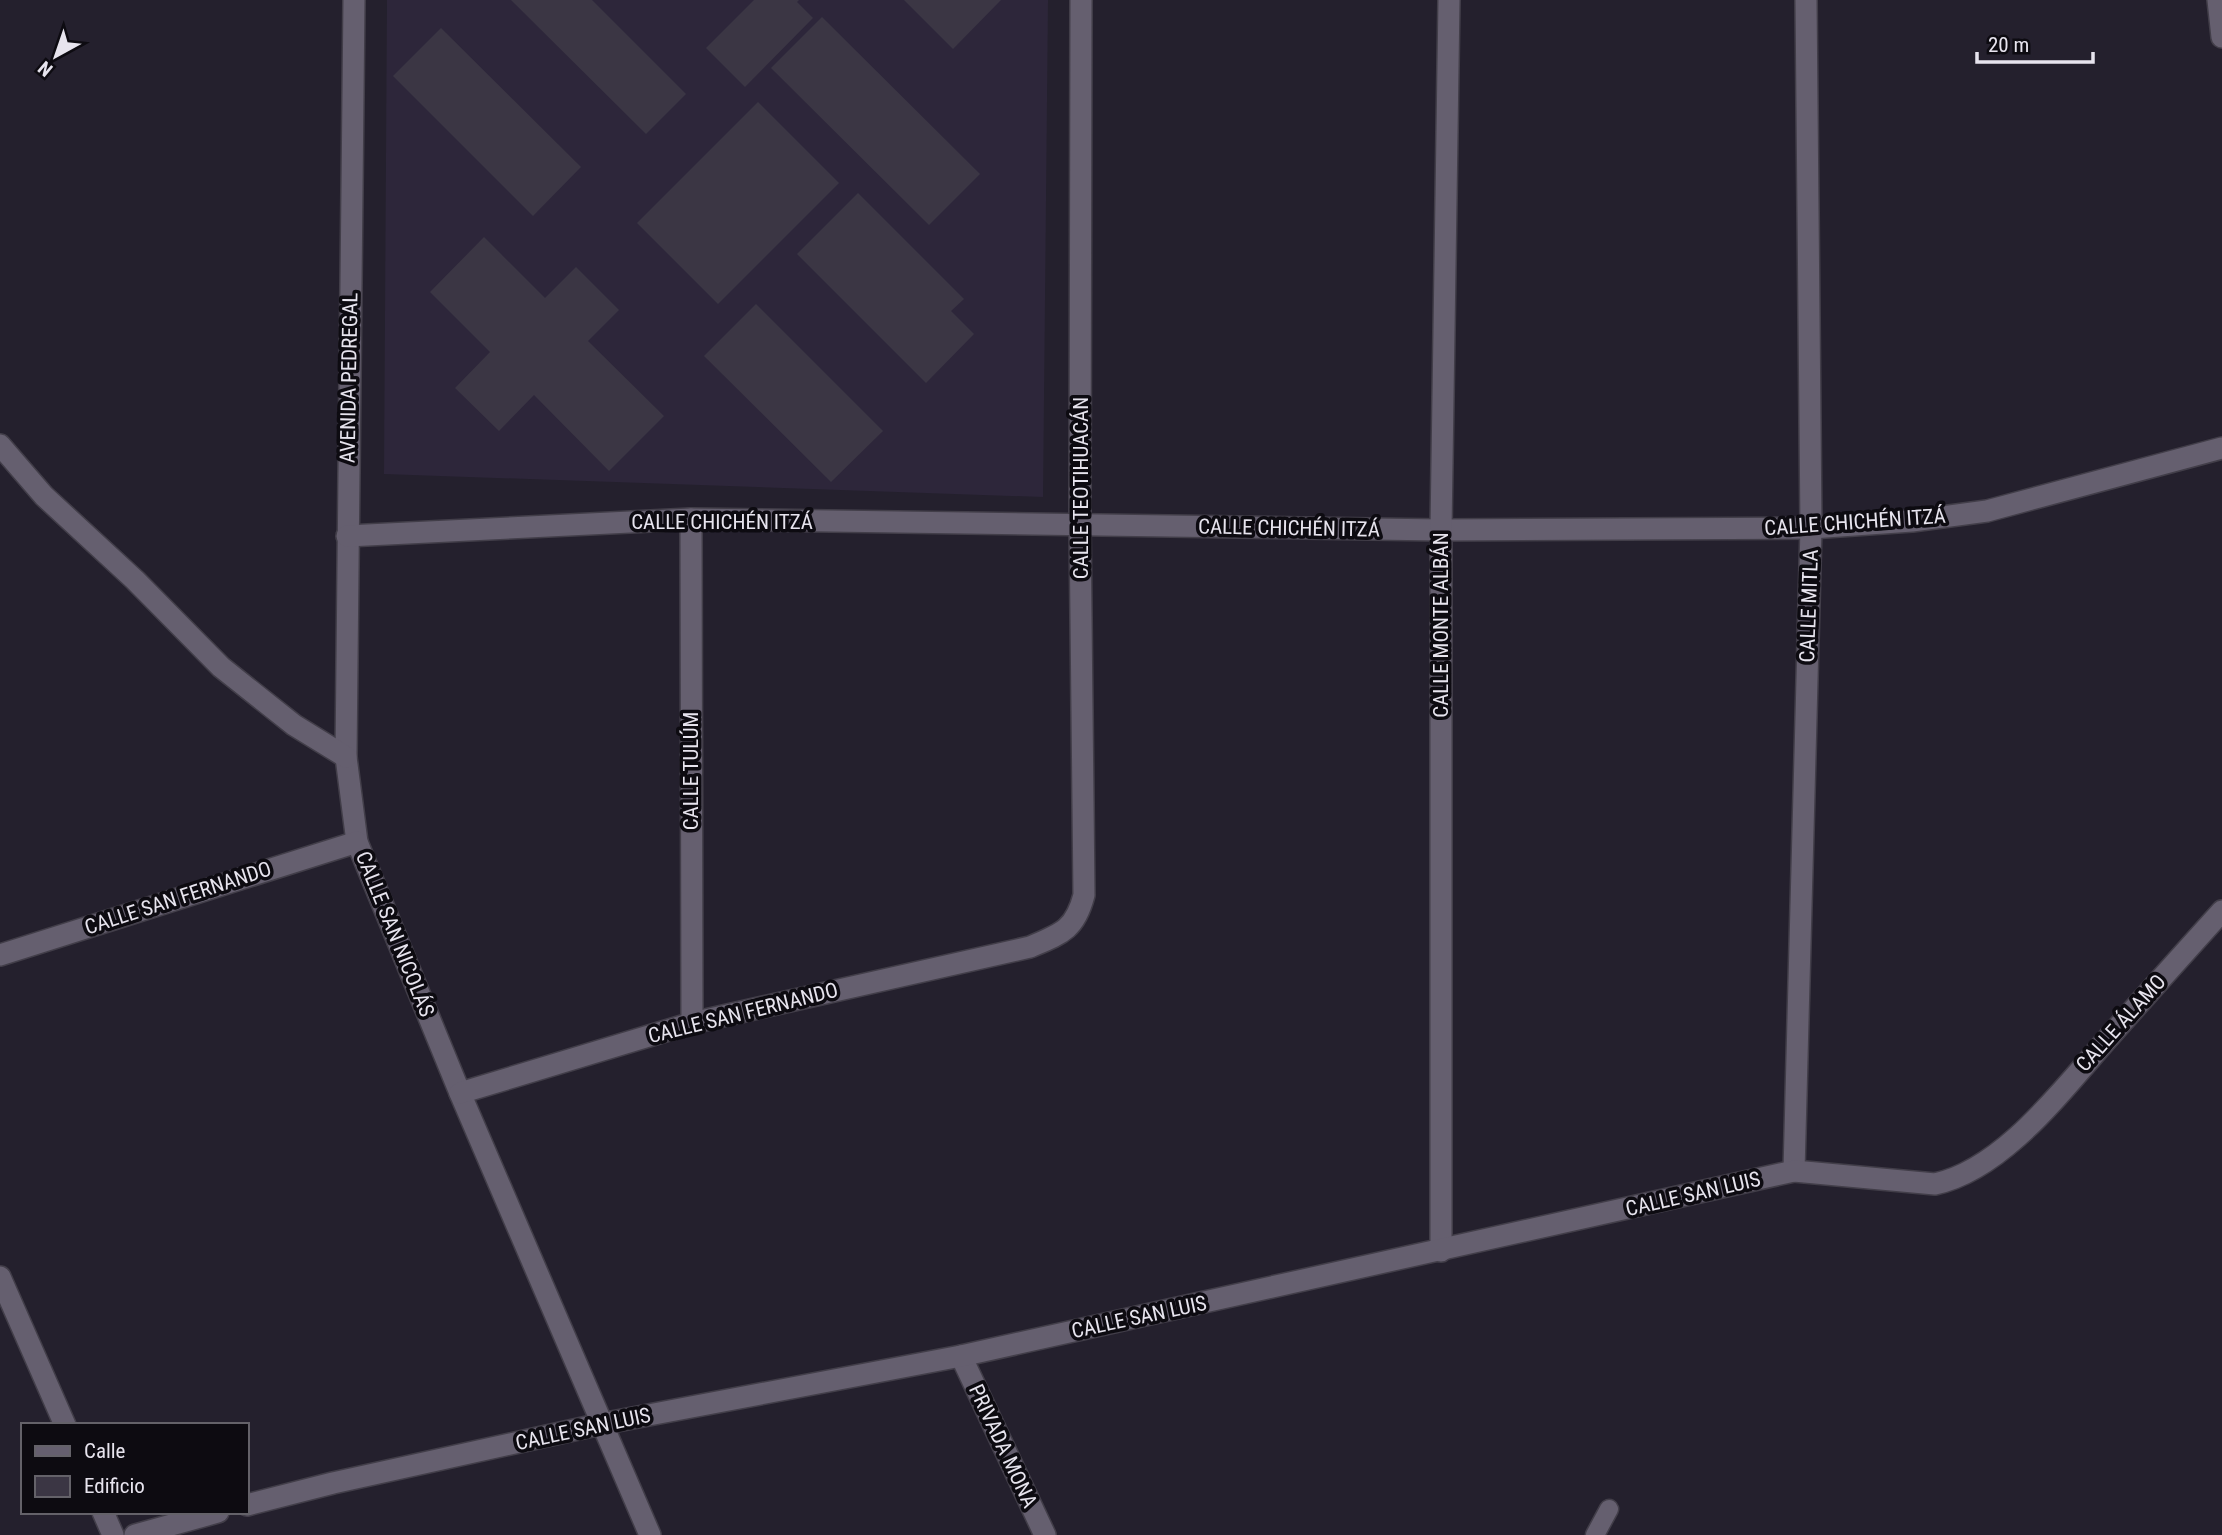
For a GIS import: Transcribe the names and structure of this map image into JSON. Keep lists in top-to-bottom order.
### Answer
{
  "streets": {
    "street": [
      "AVENIDA PEDREGAL",
      "CALLE TEOTIHUACÁN",
      "CALLE CHICHÉN ITZÁ",
      "CALLE MITLA",
      "CALLE MONTE ALBÁN",
      "CALLE TULÚM",
      "CALLE SAN FERNANDO",
      "CALLE SAN NICOLÁS",
      "CALLE ÁLAMO",
      "CALLE SAN LUIS",
      "PRIVADA MONA"
    ]
  },
  "crossings": [
    ["AVENIDA PEDREGAL", "CALLE CHICHÉN ITZÁ"],
    ["AVENIDA PEDREGAL", "CALLE SAN NICOLÁS"],
    ["CALLE TEOTIHUACÁN", "CALLE CHICHÉN ITZÁ"],
    ["CALLE TEOTIHUACÁN", "CALLE SAN FERNANDO"],
    ["CALLE CHICHÉN ITZÁ", "CALLE MITLA"],
    ["CALLE CHICHÉN ITZÁ", "CALLE MONTE ALBÁN"],
    ["CALLE CHICHÉN ITZÁ", "CALLE TULÚM"],
    ["CALLE MITLA", "CALLE SAN LUIS"],
    ["CALLE MONTE ALBÁN", "CALLE SAN LUIS"],
    ["CALLE TULÚM", "CALLE SAN FERNANDO"],
    ["CALLE SAN FERNANDO", "CALLE SAN NICOLÁS"],
    ["CALLE SAN NICOLÁS", "CALLE SAN LUIS"],
    ["CALLE ÁLAMO", "CALLE SAN LUIS"],
    ["CALLE SAN LUIS", "PRIVADA MONA"]
  ],
  "legend": ["Calle", "Edificio"],
  "scale_bar": "20 m",
  "north": "bottom left"
}
